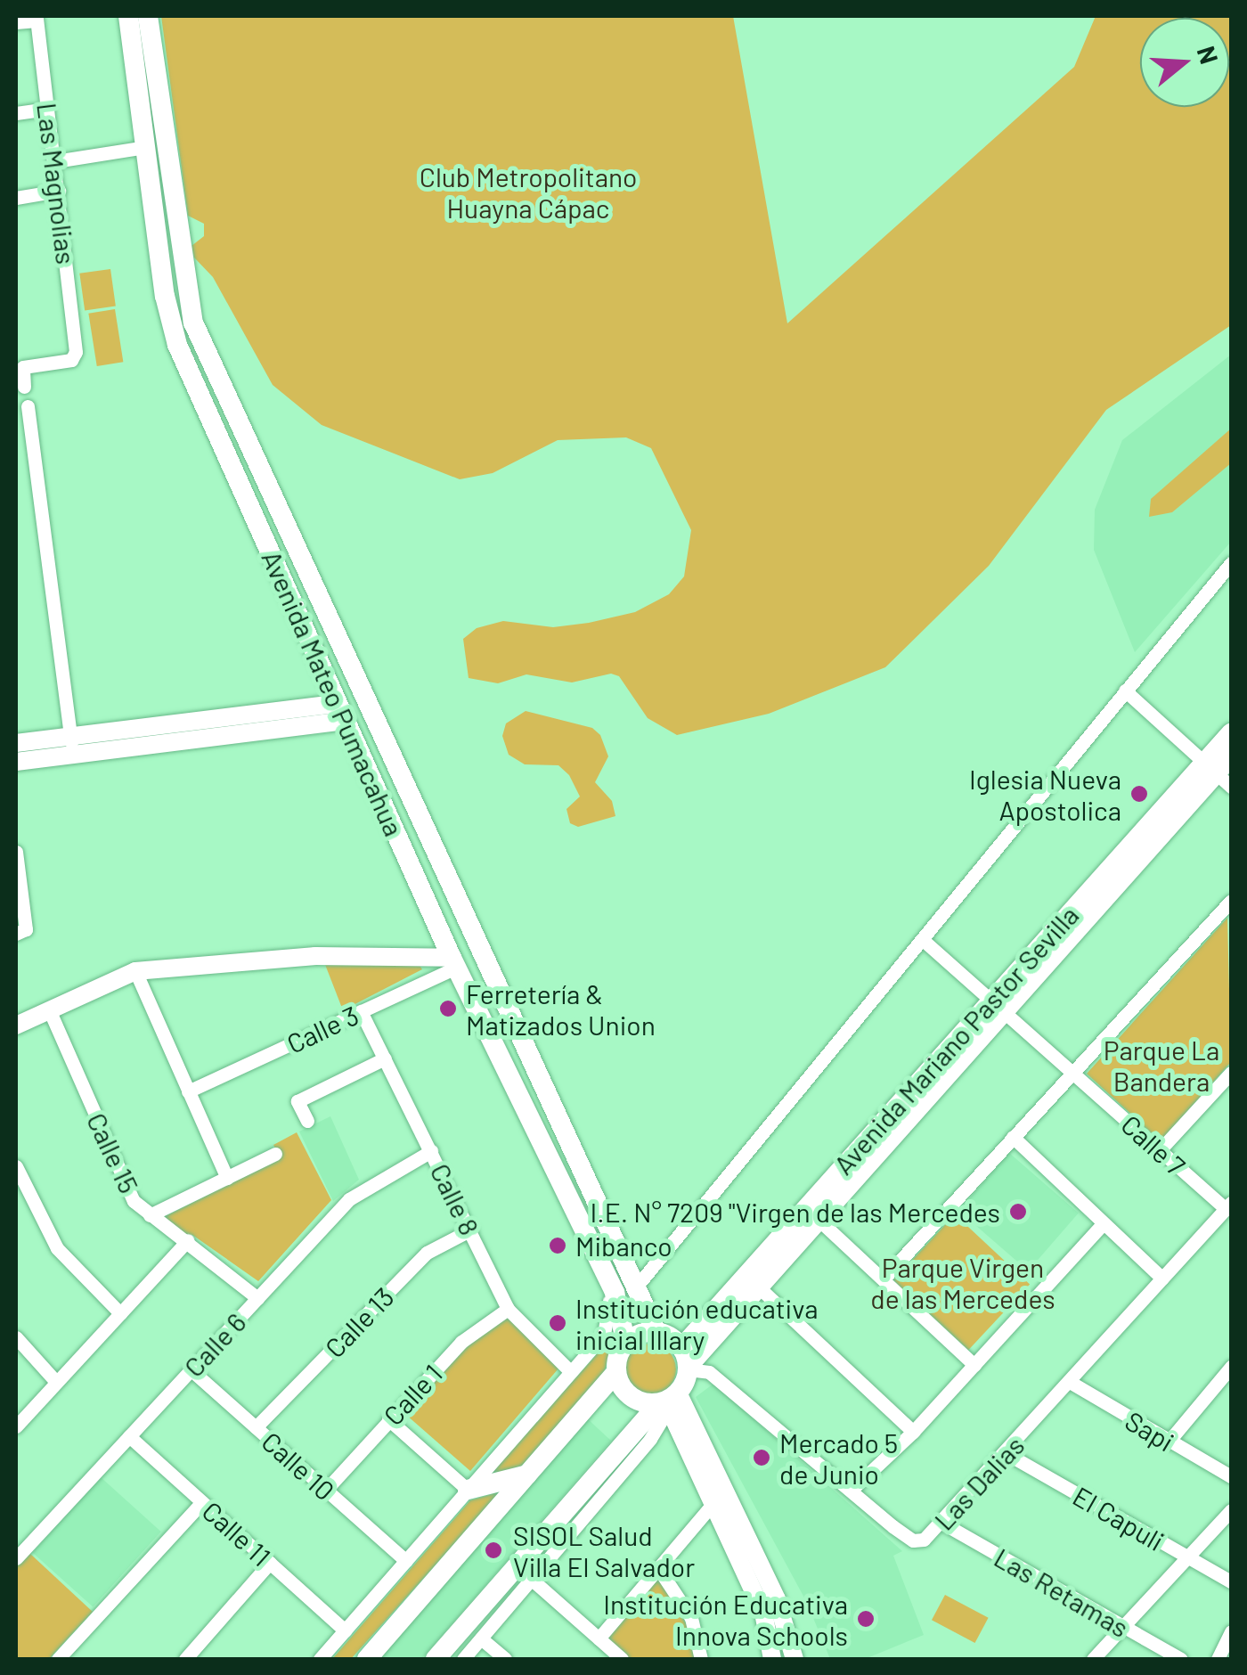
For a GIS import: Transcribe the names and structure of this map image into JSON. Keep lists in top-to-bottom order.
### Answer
{
  "streets": {
    "main road": ["Avenida Mateo Pumacahua", "Avenida Mariano Pastor Sevilla"],
    "street": [
      "Las Magnolias",
      "Calle 3",
      "Calle 7",
      "Calle 15",
      "Calle 8",
      "Calle 13",
      "Calle 6",
      "Calle 1",
      "Sapi",
      "Calle 10",
      "Las Dalias",
      "El Capuli",
      "Calle 11",
      "Las Retamas"
    ]
  },
  "crossings": [
    ["Avenida Mateo Pumacahua", "Calle 3"],
    ["Avenida Mateo Pumacahua", "Avenida Mariano Pastor Sevilla"],
    ["Avenida Mateo Pumacahua", "Las Dalias"],
    ["Calle 3", "Calle 8"],
    ["Avenida Mariano Pastor Sevilla", "Calle 7"],
    ["Avenida Mariano Pastor Sevilla", "Las Dalias"],
    ["Calle 7", "Las Dalias"],
    ["Calle 15", "Calle 6"],
    ["Calle 8", "Calle 13"],
    ["Calle 8", "Calle 6"],
    ["Calle 8", "Calle 1"],
    ["Calle 13", "Calle 10"],
    ["Calle 6", "Calle 10"],
    ["Calle 6", "Calle 11"],
    ["Calle 1", "Calle 10"],
    ["Sapi", "Las Dalias"],
    ["Las Dalias", "El Capuli"],
    ["Las Dalias", "Las Retamas"]
  ],
  "parks": ["Club Metropolitano Huayna Cápac", "Parque La Bandera", "Parque Virgen de las Mercedes"],
  "places": [
    "Iglesia Nueva Apostolica",
    "Ferretería & Matizados Union",
    "I.E. N° 7209 \"Virgen de las Mercedes",
    "Mibanco",
    "Institución educativa inicial Illary",
    "Mercado 5 de Junio",
    "SISOL Salud Villa El Salvador",
    "Institución Educativa Innova Schools"
  ],
  "north": "right"
}
